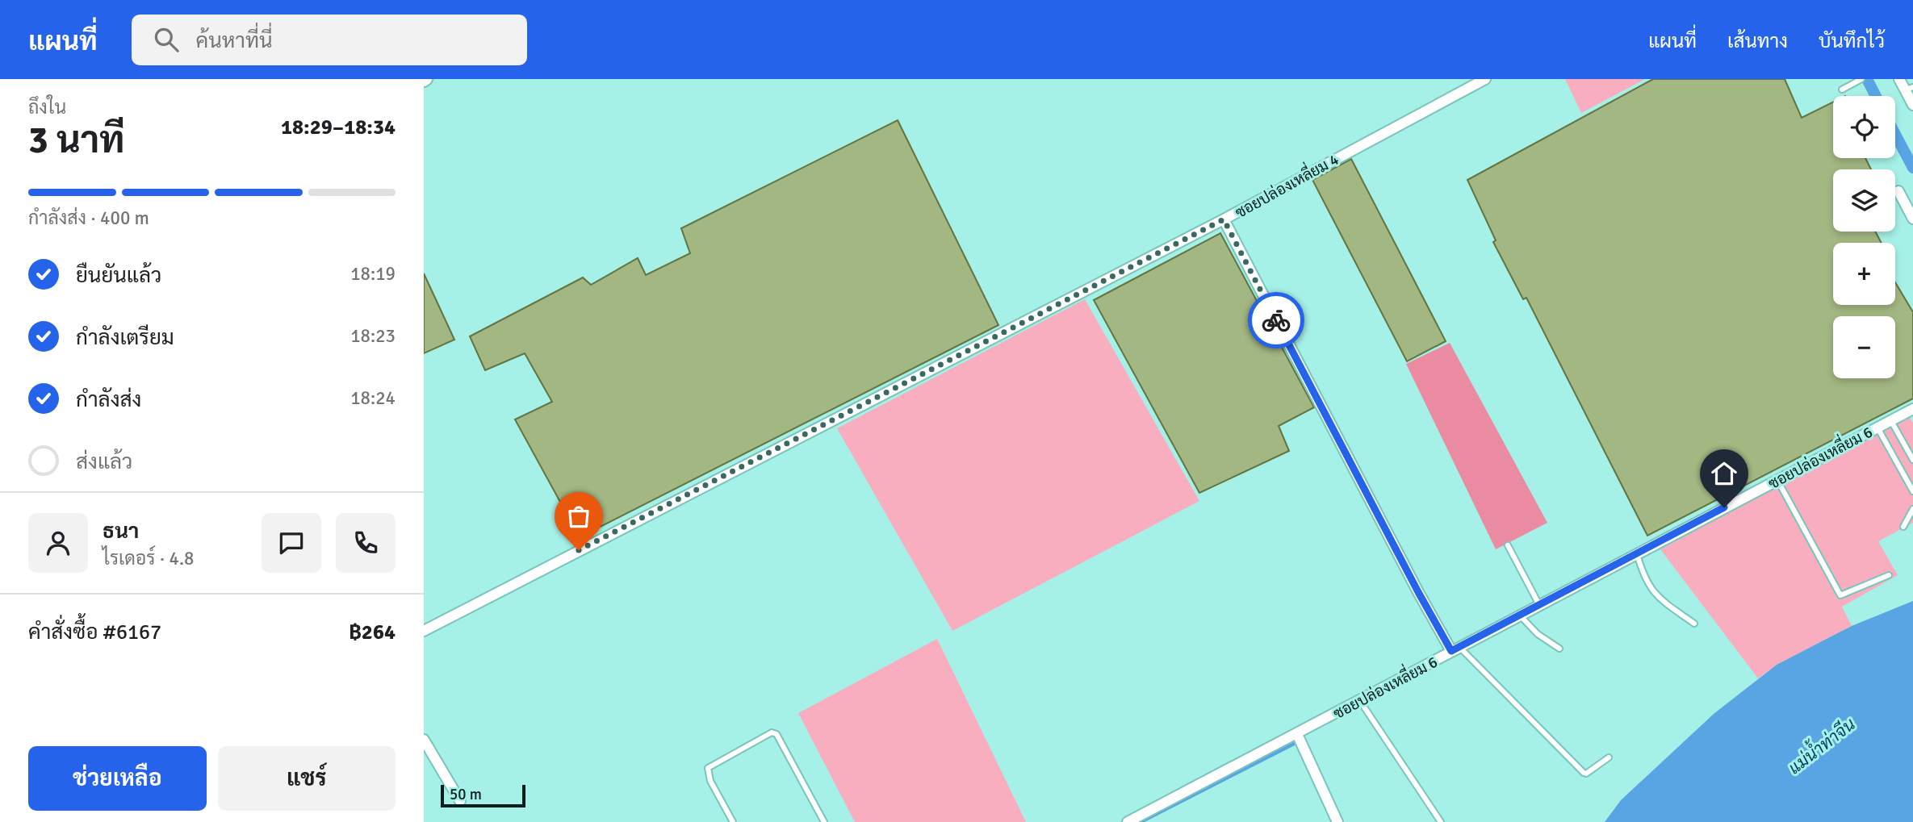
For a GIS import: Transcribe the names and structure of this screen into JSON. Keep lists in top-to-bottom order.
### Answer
{
  "streets": {
    "street": ["ซอยปล่องเหลี่ยม 4", "ซอยปล่องเหลี่ยม 6"]
  },
  "water": ["แม่น้ำท่าจีน"],
  "scale_bar": "50 m",
  "page": {
    "header": "แผนที่",
    "search": "ค้นหาที่นี่",
    "nav": ["แผนที่", "เส้นทาง", "บันทึกไว้"],
    "heading": ["3 นาที", "ถึงใน", "18:29–18:34"],
    "panel": [
      "ธนา",
      "ไรเดอร์ · 4.8",
      "คำสั่งซื้อ #6167",
      "฿264"
    ],
    "map_buttons": ["+", "−"],
    "bar": "กำลังส่ง · 400 m",
    "list": [
      ["ยืนยันแล้ว", "18:19"],
      ["กำลังเตรียม", "18:23"],
      ["กำลังส่ง", "18:24"],
      "ส่งแล้ว"
    ],
    "buttons": ["ช่วยเหลือ", "แชร์"],
    "scale": "50 m"
  }
}
